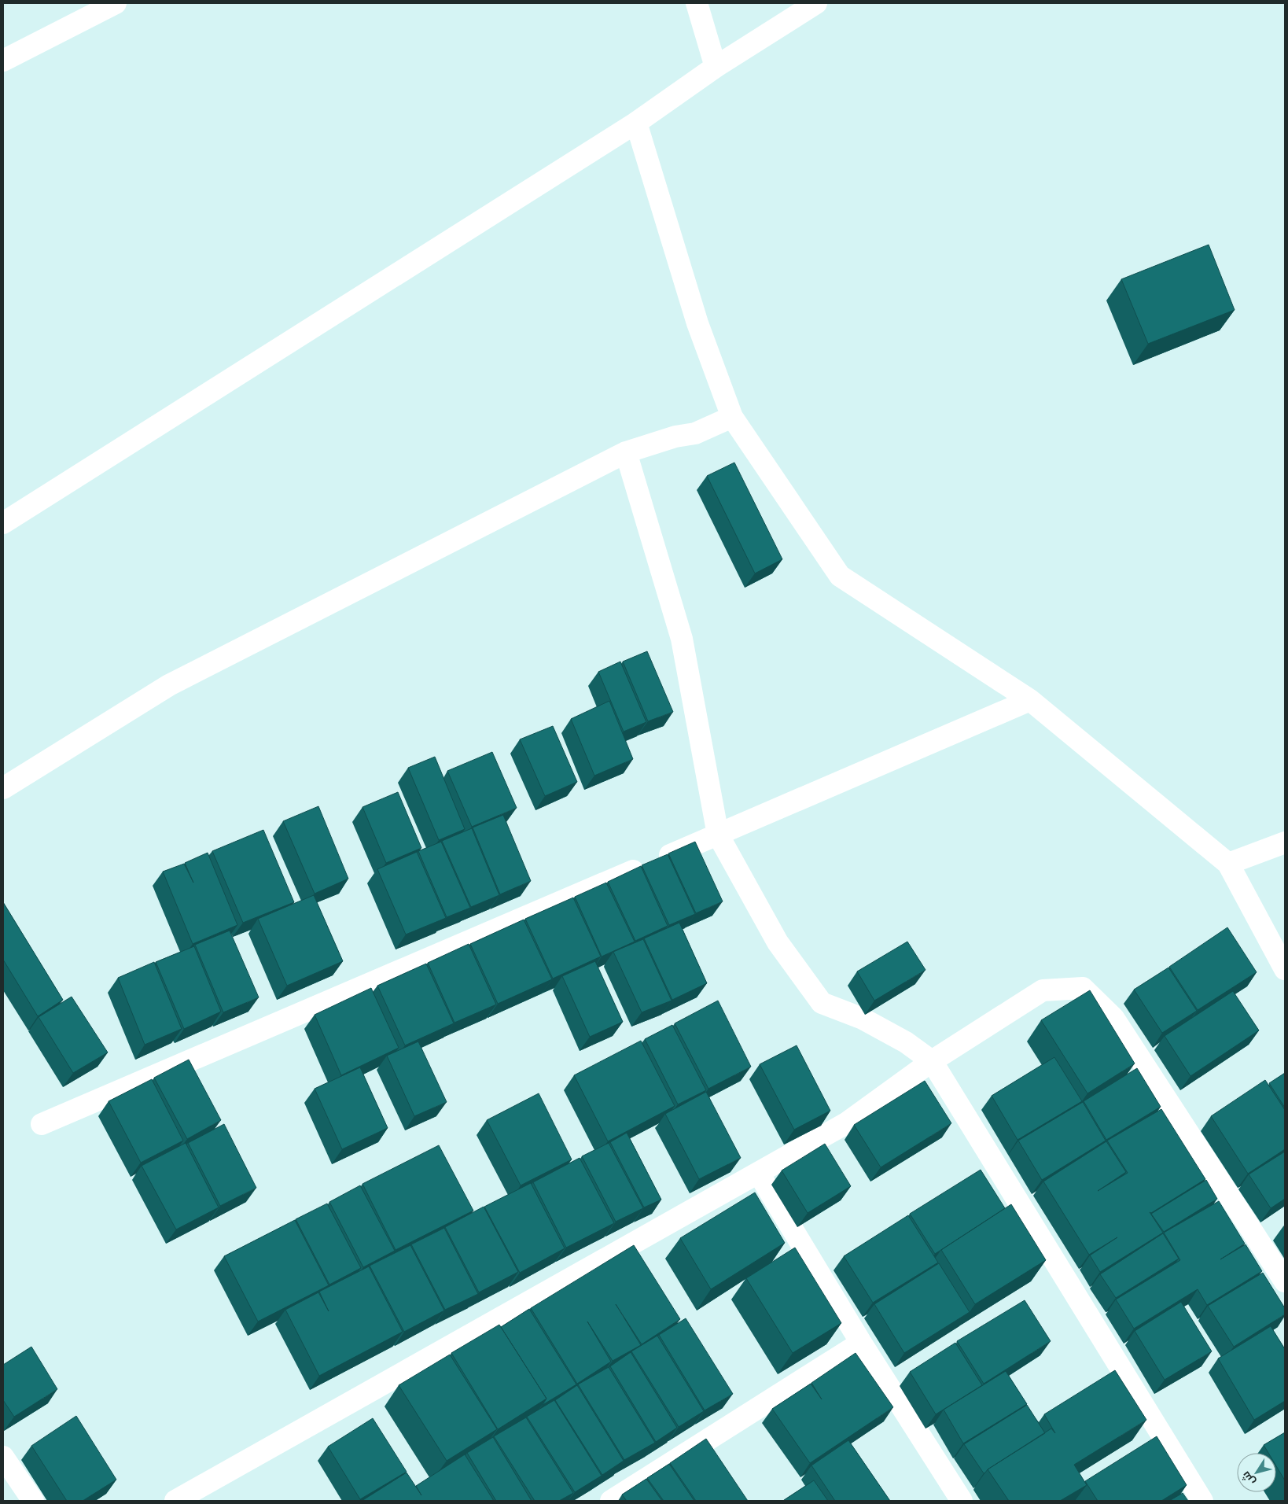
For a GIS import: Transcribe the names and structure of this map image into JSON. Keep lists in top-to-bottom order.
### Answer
{
  "north": "bottom left"
}
